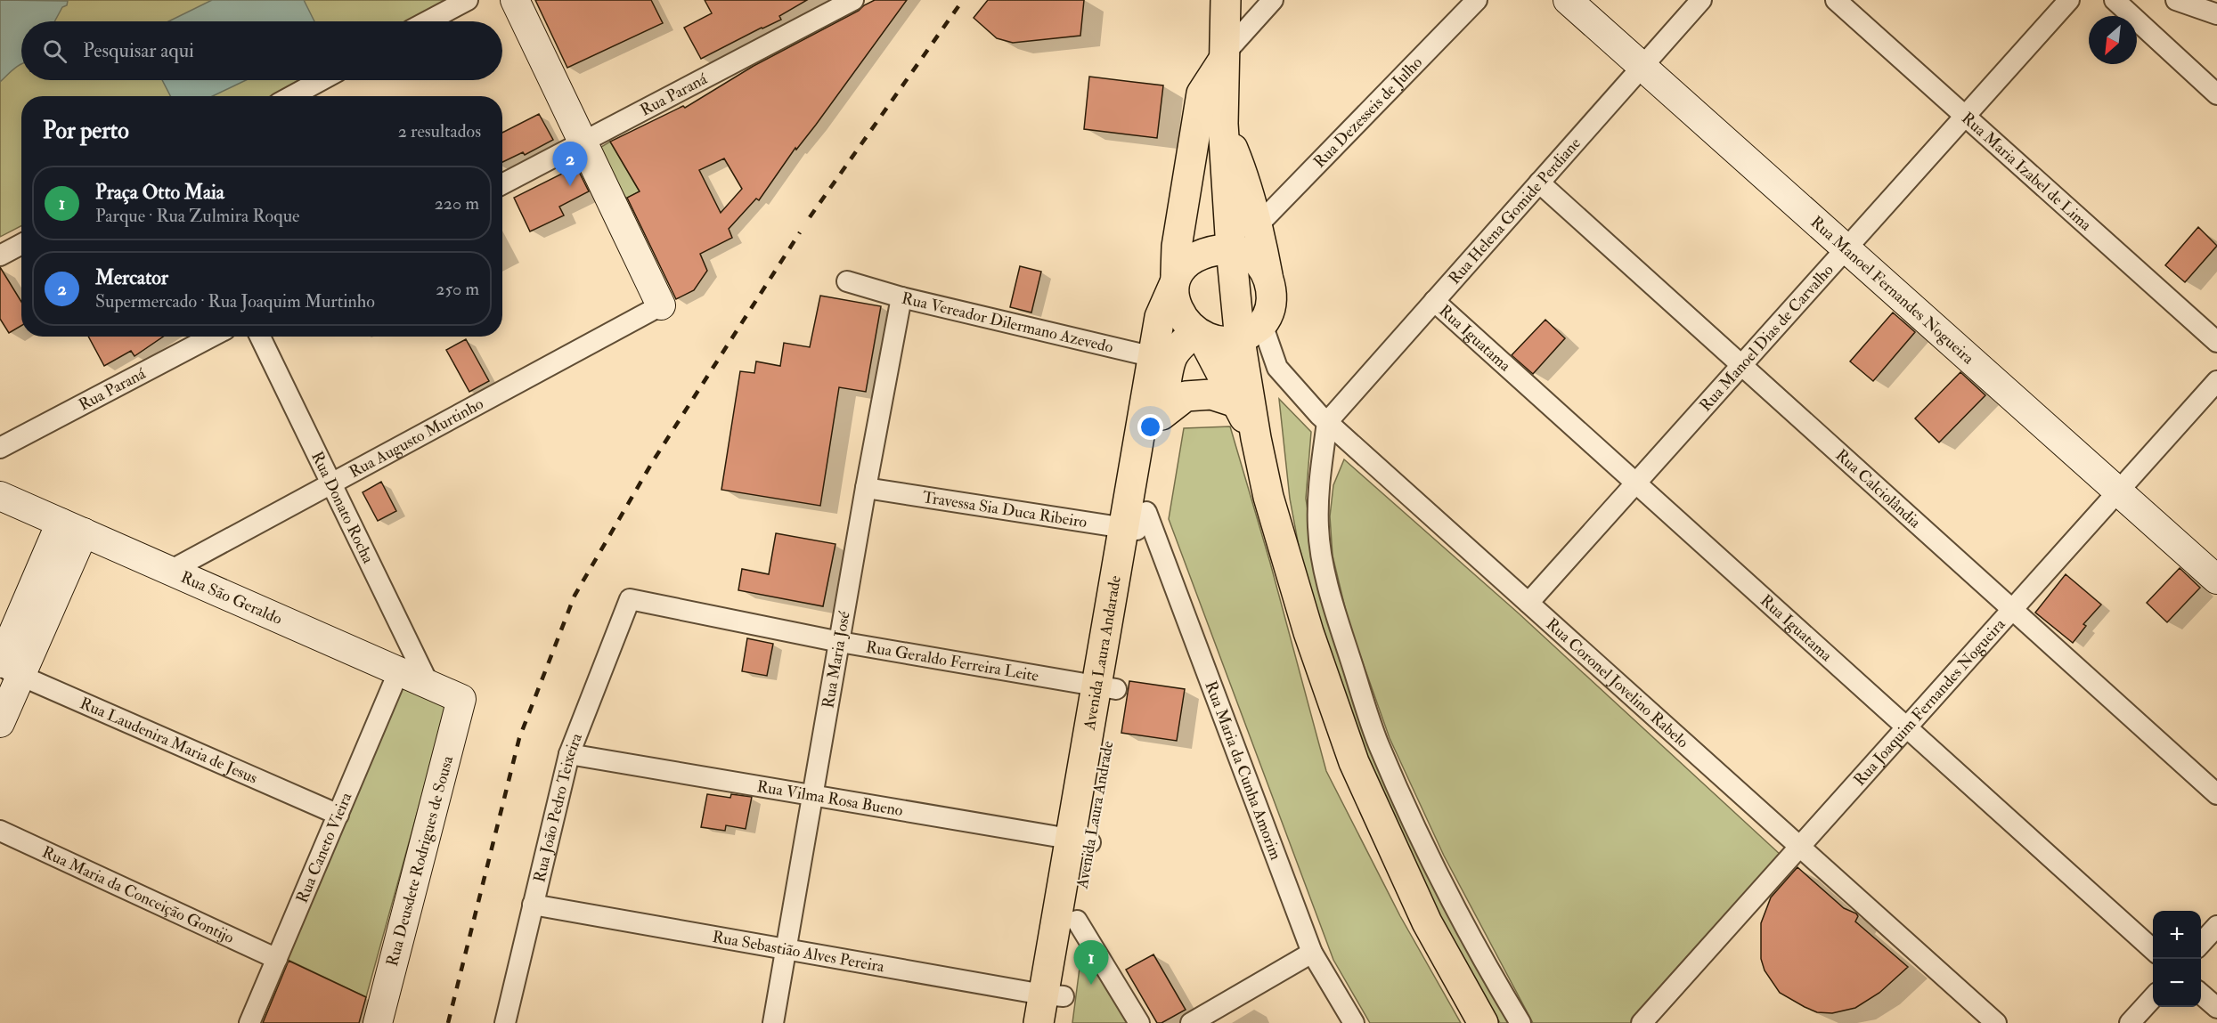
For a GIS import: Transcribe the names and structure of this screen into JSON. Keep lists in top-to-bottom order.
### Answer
{
  "streets": {
    "main road": ["Avenida Laura Andarade", "Avenida Laura Andrade"],
    "street": [
      "Rua Paraná",
      "Rua Dezesseis de Julho",
      "Rua Maria Izabel de Lima",
      "Rua Helena Gomide Perdiane",
      "Rua Manoel Fernandes Nogueira",
      "Rua Vereador Dilermano Azevedo",
      "Rua Iguatama",
      "Rua Manoel Dias de Carvalho",
      "Rua Augusto Murtinho",
      "Rua Calciolândia",
      "Rua Donato Rocha",
      "Travessa Sia Duca Ribeiro",
      "Rua São Geraldo",
      "Rua Maria José",
      "Rua Geraldo Ferreira Leite",
      "Rua Coronel Jovelino Rabelo",
      "Rua Joaquim Fernandes Nogueira",
      "Rua Laudenira Maria de Jesus",
      "Rua Maria da Cunha Amorim",
      "Rua Vilma Rosa Bueno",
      "Rua João Pedro Teixeira",
      "Rua Caneto Vieira",
      "Rua Deusdete Rodrigues de Sousa",
      "Rua Maria da Conceição Gontijo",
      "Rua Sebastião Alves Pereira"
    ]
  },
  "crossings": [
    ["Rua Maria Izabel de Lima", "Rua Manoel Dias de Carvalho"],
    ["Rua Helena Gomide Perdiane", "Rua Manoel Fernandes Nogueira"],
    ["Rua Helena Gomide Perdiane", "Rua Iguatama"],
    ["Rua Helena Gomide Perdiane", "Rua Calciolândia"],
    ["Rua Helena Gomide Perdiane", "Rua Coronel Jovelino Rabelo"],
    ["Rua Manoel Fernandes Nogueira", "Rua Manoel Dias de Carvalho"],
    ["Rua Manoel Fernandes Nogueira", "Rua Joaquim Fernandes Nogueira"],
    ["Rua Vereador Dilermano Azevedo", "Avenida Laura Andarade"],
    ["Rua Vereador Dilermano Azevedo", "Rua Maria José"],
    ["Rua Iguatama", "Rua Manoel Dias de Carvalho"],
    ["Rua Iguatama", "Rua Joaquim Fernandes Nogueira"],
    ["Rua Manoel Dias de Carvalho", "Rua Calciolândia"],
    ["Rua Manoel Dias de Carvalho", "Rua Coronel Jovelino Rabelo"],
    ["Rua Augusto Murtinho", "Rua Donato Rocha"],
    ["Rua Augusto Murtinho", "Rua São Geraldo"],
    ["Rua Calciolândia", "Rua Joaquim Fernandes Nogueira"],
    ["Rua Donato Rocha", "Rua São Geraldo"],
    ["Travessa Sia Duca Ribeiro", "Avenida Laura Andarade"],
    ["Travessa Sia Duca Ribeiro", "Rua Maria José"],
    ["Travessa Sia Duca Ribeiro", "Rua Maria da Cunha Amorim"],
    ["Rua São Geraldo", "Rua Caneto Vieira"],
    ["Rua São Geraldo", "Rua Deusdete Rodrigues de Sousa"],
    ["Avenida Laura Andarade", "Rua Geraldo Ferreira Leite"],
    ["Avenida Laura Andarade", "Rua Maria da Cunha Amorim"],
    ["Avenida Laura Andarade", "Rua Vilma Rosa Bueno"],
    ["Avenida Laura Andarade", "Avenida Laura Andrade"],
    ["Avenida Laura Andarade", "Rua Sebastião Alves Pereira"],
    ["Rua Maria José", "Rua Geraldo Ferreira Leite"],
    ["Rua Maria José", "Rua Vilma Rosa Bueno"],
    ["Rua Maria José", "Rua Sebastião Alves Pereira"],
    ["Rua Geraldo Ferreira Leite", "Rua João Pedro Teixeira"],
    ["Rua Coronel Jovelino Rabelo", "Rua Joaquim Fernandes Nogueira"],
    ["Rua Laudenira Maria de Jesus", "Rua Caneto Vieira"],
    ["Rua Vilma Rosa Bueno", "Rua João Pedro Teixeira"],
    ["Rua Vilma Rosa Bueno", "Avenida Laura Andrade"],
    ["Rua João Pedro Teixeira", "Rua Sebastião Alves Pereira"],
    ["Avenida Laura Andrade", "Rua Sebastião Alves Pereira"],
    ["Rua Caneto Vieira", "Rua Maria da Conceição Gontijo"]
  ],
  "north": "bottom left",
  "page": {
    "search": "Pesquisar aqui",
    "heading": ["Por perto", "2 resultados"],
    "pins": ["2", "1"],
    "list": [
      {
        "mark": "1",
        "name": "Praça Otto Maia",
        "note": "Parque · Rua Zulmira Roque",
        "value": "220 m"
      },
      {
        "mark": "2",
        "name": "Mercator",
        "note": "Supermercado · Rua Joaquim Murtinho",
        "value": "250 m"
      }
    ],
    "map_buttons": ["+", "−"]
  }
}
